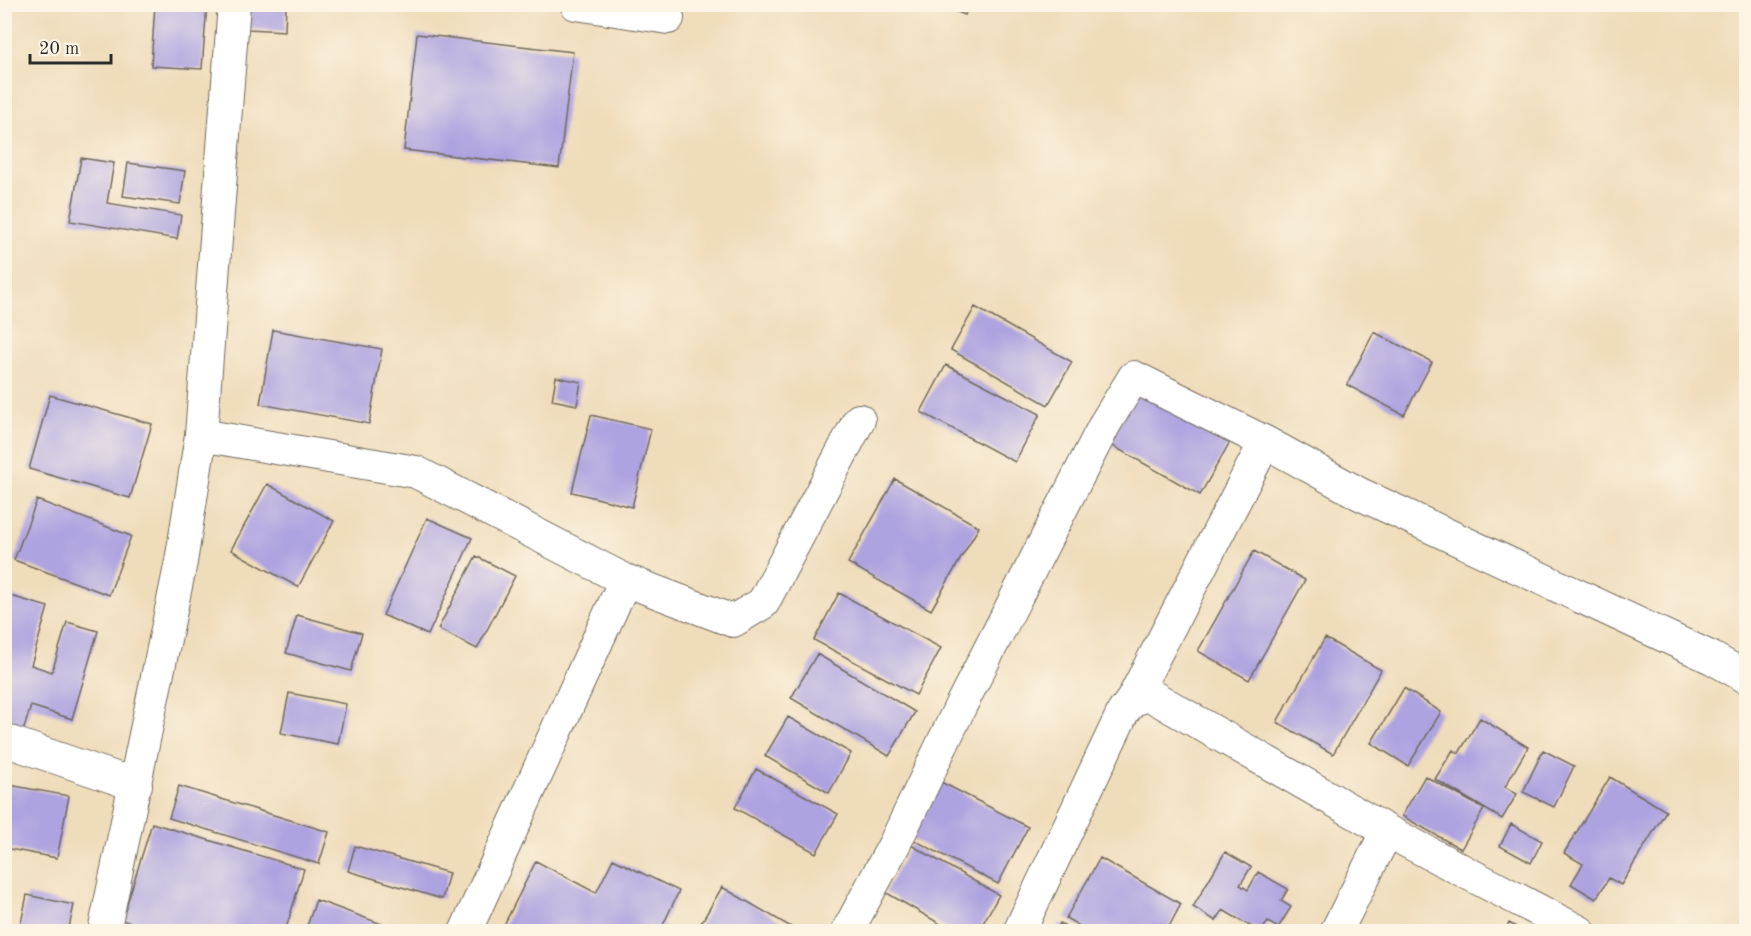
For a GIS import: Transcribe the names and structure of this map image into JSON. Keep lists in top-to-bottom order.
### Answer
{
  "scale_bar": "20 m"
}
